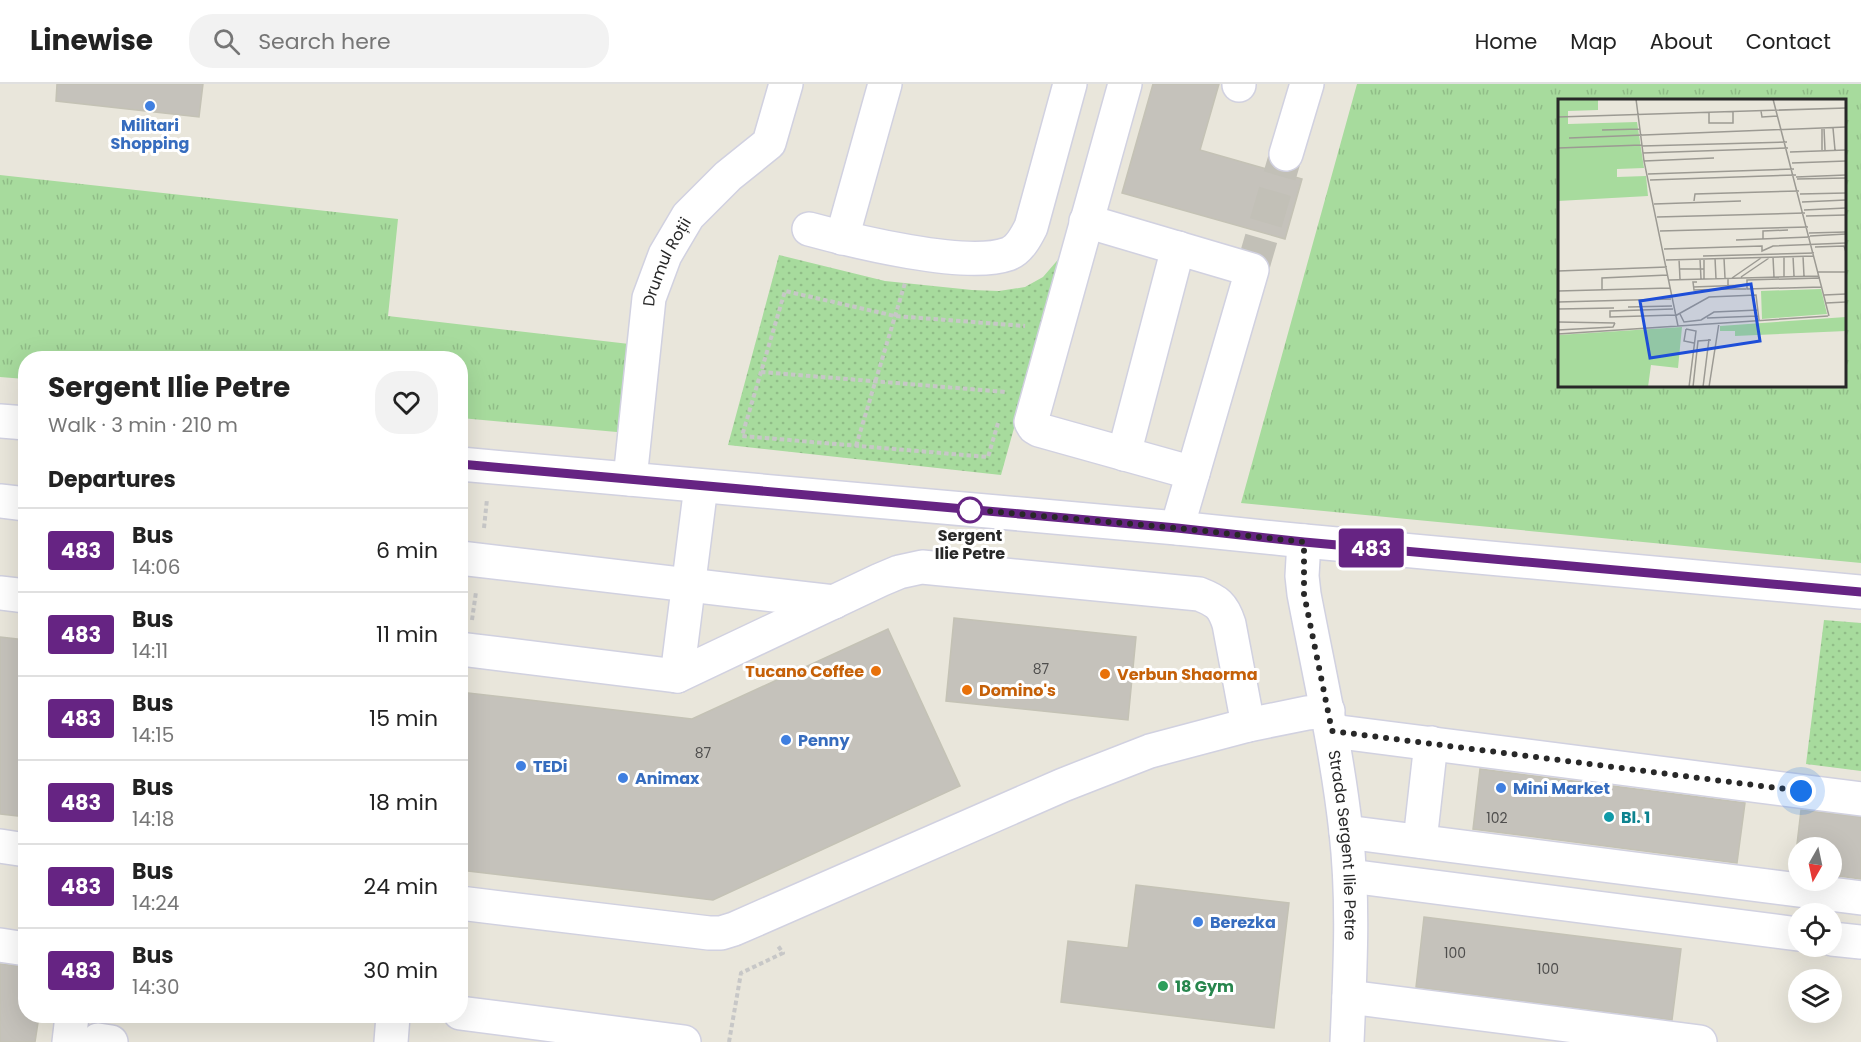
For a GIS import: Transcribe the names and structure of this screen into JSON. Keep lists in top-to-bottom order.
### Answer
{
  "streets": {
    "street": ["Drumul Roții", "Strada Sergent Ilie Petre"]
  },
  "places": [
    "Militari Shopping",
    "Sergent Ilie Petre",
    "Tucano Coffee",
    "Verbun Shaorma",
    "Domino's",
    "Penny",
    "TEDi",
    "Animax",
    "Mini Market",
    "Bl. 1",
    "Berezka",
    "18 Gym"
  ],
  "lines": ["bus line 483"],
  "house_numbers": [
    "87",
    "87",
    "102",
    "100",
    "100"
  ],
  "north": "bottom",
  "page": {
    "header": "Linewise",
    "search": "Search here",
    "nav": [
      "Home",
      "Map",
      "About",
      "Contact"
    ],
    "on_map": "483",
    "heading": [
      ["Sergent Ilie Petre", "Walk · 3 min · 210 m"],
      "Departures"
    ],
    "list": [
      {
        "mark": "483",
        "name": "Bus",
        "note": "14:06",
        "value": "6 min"
      },
      {
        "mark": "483",
        "name": "Bus",
        "note": "14:11",
        "value": "11 min"
      },
      {
        "mark": "483",
        "name": "Bus",
        "note": "14:15",
        "value": "15 min"
      },
      {
        "mark": "483",
        "name": "Bus",
        "note": "14:18",
        "value": "18 min"
      },
      {
        "mark": "483",
        "name": "Bus",
        "note": "14:24",
        "value": "24 min"
      },
      {
        "mark": "483",
        "name": "Bus",
        "note": "14:30",
        "value": "30 min"
      }
    ]
  }
}
